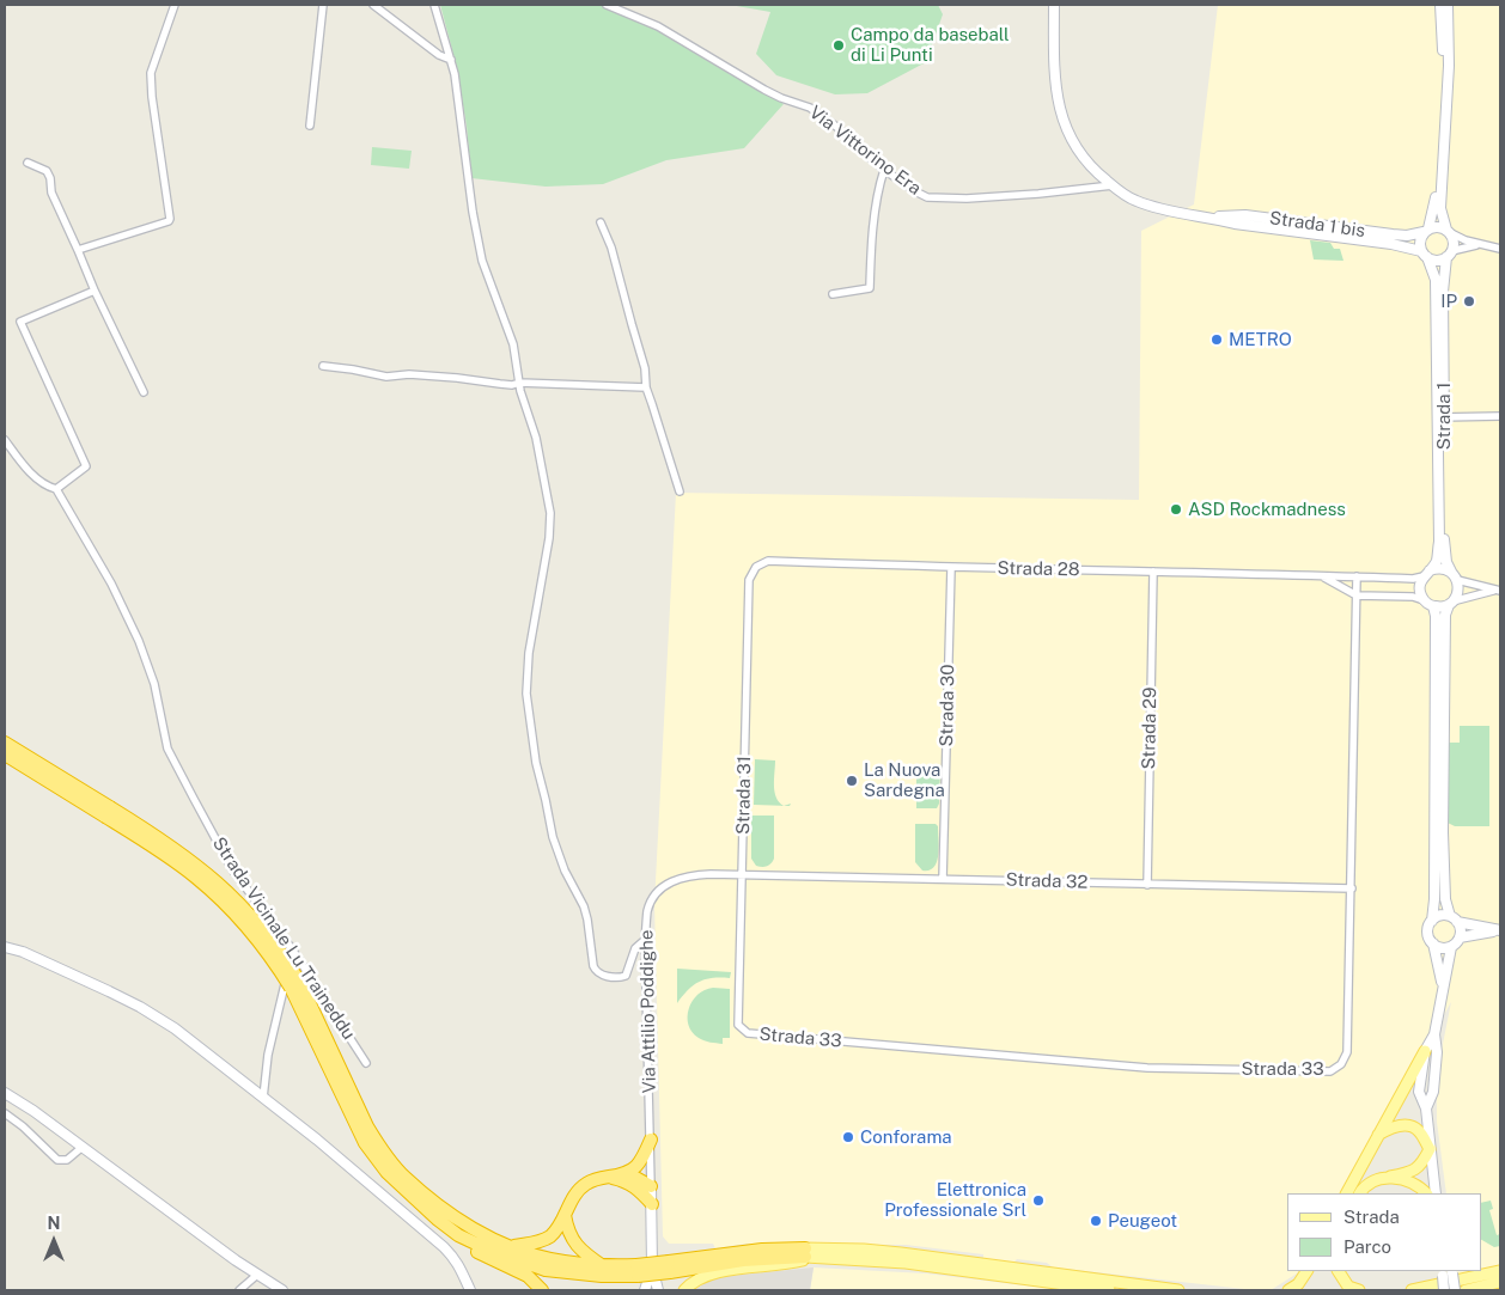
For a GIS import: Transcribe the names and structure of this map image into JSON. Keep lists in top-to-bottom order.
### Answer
{
  "streets": {
    "street": [
      "Via Vittorino Era",
      "Strada 1 bis",
      "Strada 1",
      "Strada 28",
      "Strada 30",
      "Strada 29",
      "Strada 31",
      "Strada 32",
      "Strada Vicinale Lu Traineddu",
      "Via Attilio Poddighe",
      "Strada 33"
    ]
  },
  "crossings": [
    ["Via Vittorino Era", "Strada 1 bis"],
    ["Strada 1 bis", "Strada 1"],
    ["Strada 1", "Strada 28"],
    ["Strada 28", "Strada 30"],
    ["Strada 28", "Strada 29"],
    ["Strada 28", "Strada 31"],
    ["Strada 28", "Strada 33"],
    ["Strada 30", "Strada 32"],
    ["Strada 29", "Strada 32"],
    ["Strada 31", "Strada 32"],
    ["Strada 31", "Via Attilio Poddighe"],
    ["Strada 31", "Strada 33"],
    ["Strada 32", "Via Attilio Poddighe"],
    ["Strada 32", "Strada 33"]
  ],
  "places": [
    "Campo da baseball di Li Punti",
    "IP",
    "METRO",
    "ASD Rockmadness",
    "La Nuova Sardegna",
    "Conforama",
    "Elettronica Professionale Srl",
    "Peugeot"
  ],
  "legend": ["Strada", "Parco"],
  "north": "top"
}
